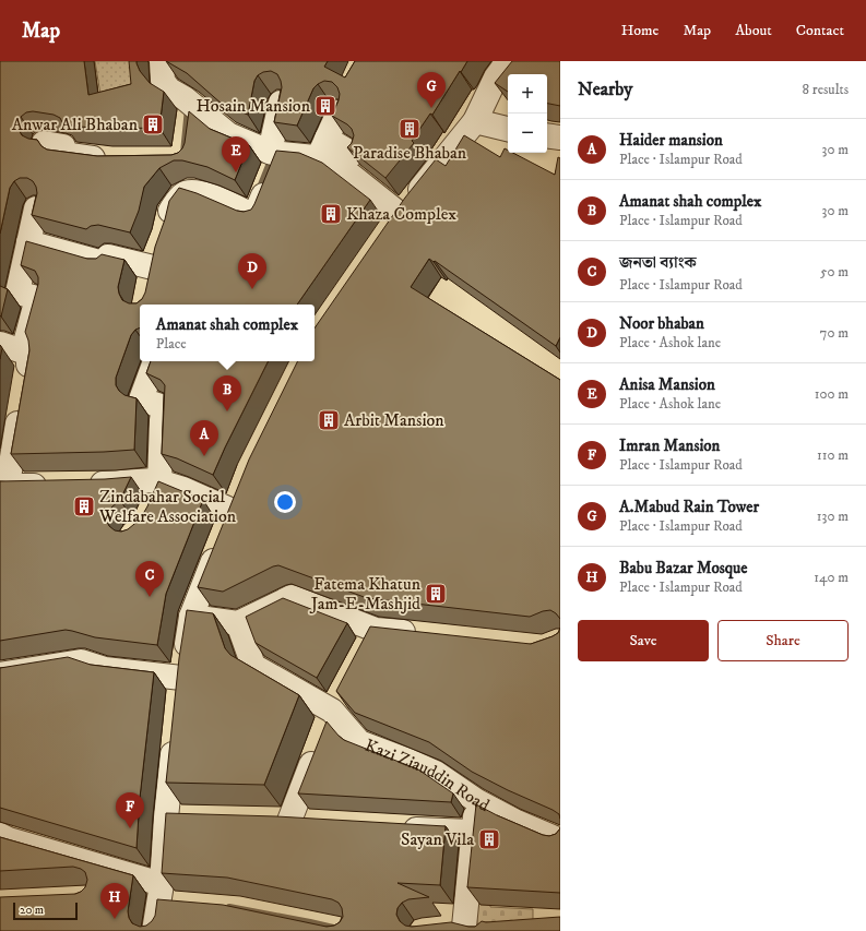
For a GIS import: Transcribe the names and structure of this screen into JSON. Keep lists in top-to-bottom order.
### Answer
{
  "streets": {
    "street": ["Kazi Ziauddin Road"]
  },
  "places": {
    "building": [
      "Hosain Mansion",
      "Anwar Ali Bhaban",
      "Paradise Bhaban",
      "Khaza Complex",
      "Arbit Mansion",
      "Zindabahar Social Welfare Association",
      "Fatema Khatun Jam-E-Mashjid",
      "Sayan Vila"
    ]
  },
  "scale_bar": "20 m",
  "page": {
    "header": "Map",
    "nav": [
      "Home",
      "Map",
      "About",
      "Contact"
    ],
    "heading": ["Nearby", "8 results"],
    "pins": [
      "G",
      "E",
      "D",
      "B",
      "A",
      "C",
      "F",
      "H"
    ],
    "map_buttons": ["+", "−"],
    "list": [
      {
        "mark": "A",
        "name": "Haider mansion",
        "note": "Place · Islampur Road",
        "value": "30 m"
      },
      {
        "mark": "B",
        "name": "Amanat shah complex",
        "note": "Place · Islampur Road",
        "value": "30 m"
      },
      {
        "mark": "C",
        "name": "জনতা ব্যাংক",
        "note": "Place · Islampur Road",
        "value": "50 m"
      },
      {
        "mark": "D",
        "name": "Noor bhaban",
        "note": "Place · Ashok lane",
        "value": "70 m"
      },
      {
        "mark": "E",
        "name": "Anisa Mansion",
        "note": "Place · Ashok lane",
        "value": "100 m"
      },
      {
        "mark": "F",
        "name": "Imran Mansion",
        "note": "Place · Islampur Road",
        "value": "110 m"
      },
      {
        "mark": "G",
        "name": "A.Mabud Rain Tower",
        "note": "Place · Islampur Road",
        "value": "130 m"
      },
      {
        "mark": "H",
        "name": "Babu Bazar Mosque",
        "note": "Place · Islampur Road",
        "value": "140 m"
      }
    ],
    "popup": ["Amanat shah complex", "Place"],
    "buttons": ["Save", "Share"],
    "scale": "20 m"
  }
}
